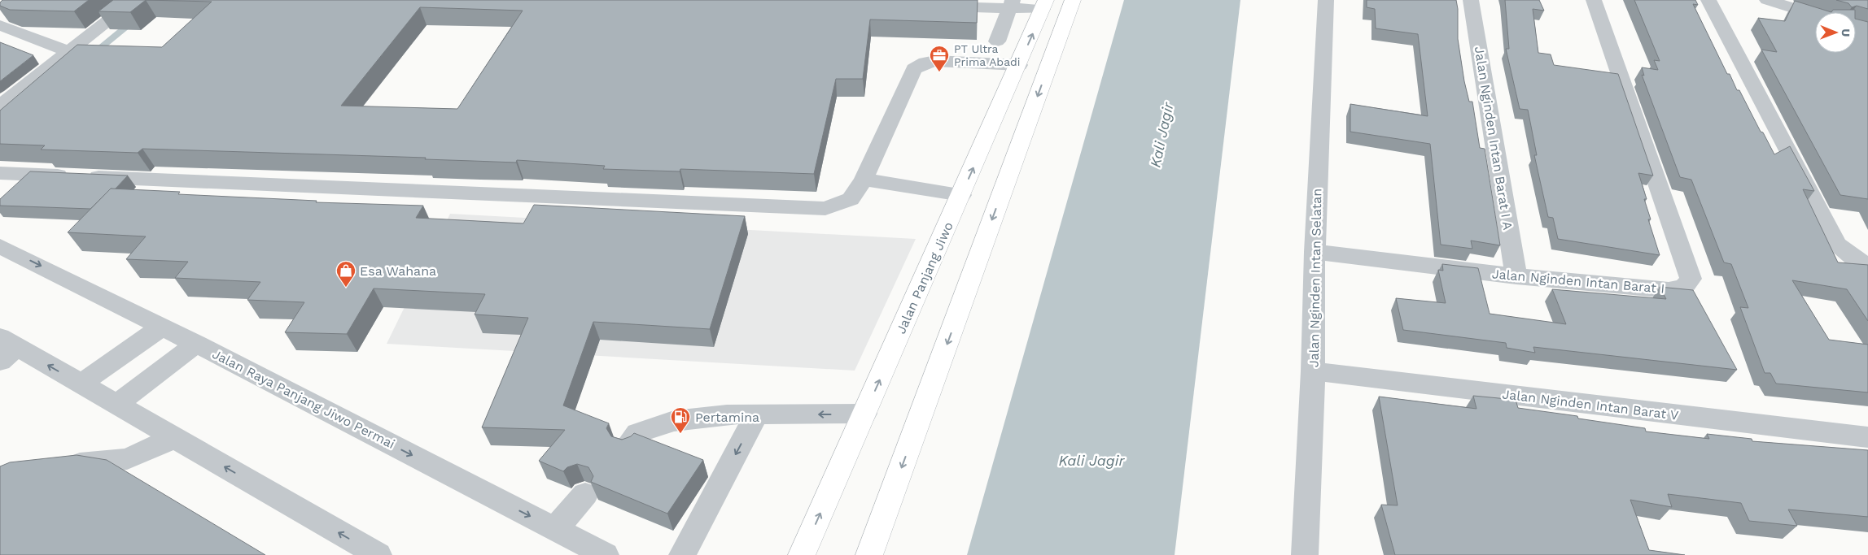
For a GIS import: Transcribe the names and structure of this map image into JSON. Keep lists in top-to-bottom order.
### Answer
{
  "streets": {
    "main road": ["Jalan Panjang Jiwo"],
    "street": [
      "Jalan Nginden Intan Barat I A",
      "Jalan Nginden Intan Selatan",
      "Jalan Nginden Intan Barat I",
      "Jalan Raya Panjang Jiwo Permai",
      "Jalan Nginden Intan Barat V"
    ]
  },
  "crossings": [
    ["Jalan Nginden Intan Barat I A", "Jalan Nginden Intan Barat I"],
    ["Jalan Nginden Intan Selatan", "Jalan Nginden Intan Barat I"],
    ["Jalan Nginden Intan Selatan", "Jalan Nginden Intan Barat V"]
  ],
  "water": ["Kali Jagir"],
  "places": {
    "office": ["PT Ultra Prima Abadi"],
    "shop": ["Esa Wahana"],
    "fuel station": ["Pertamina"]
  },
  "north": "right"
}
